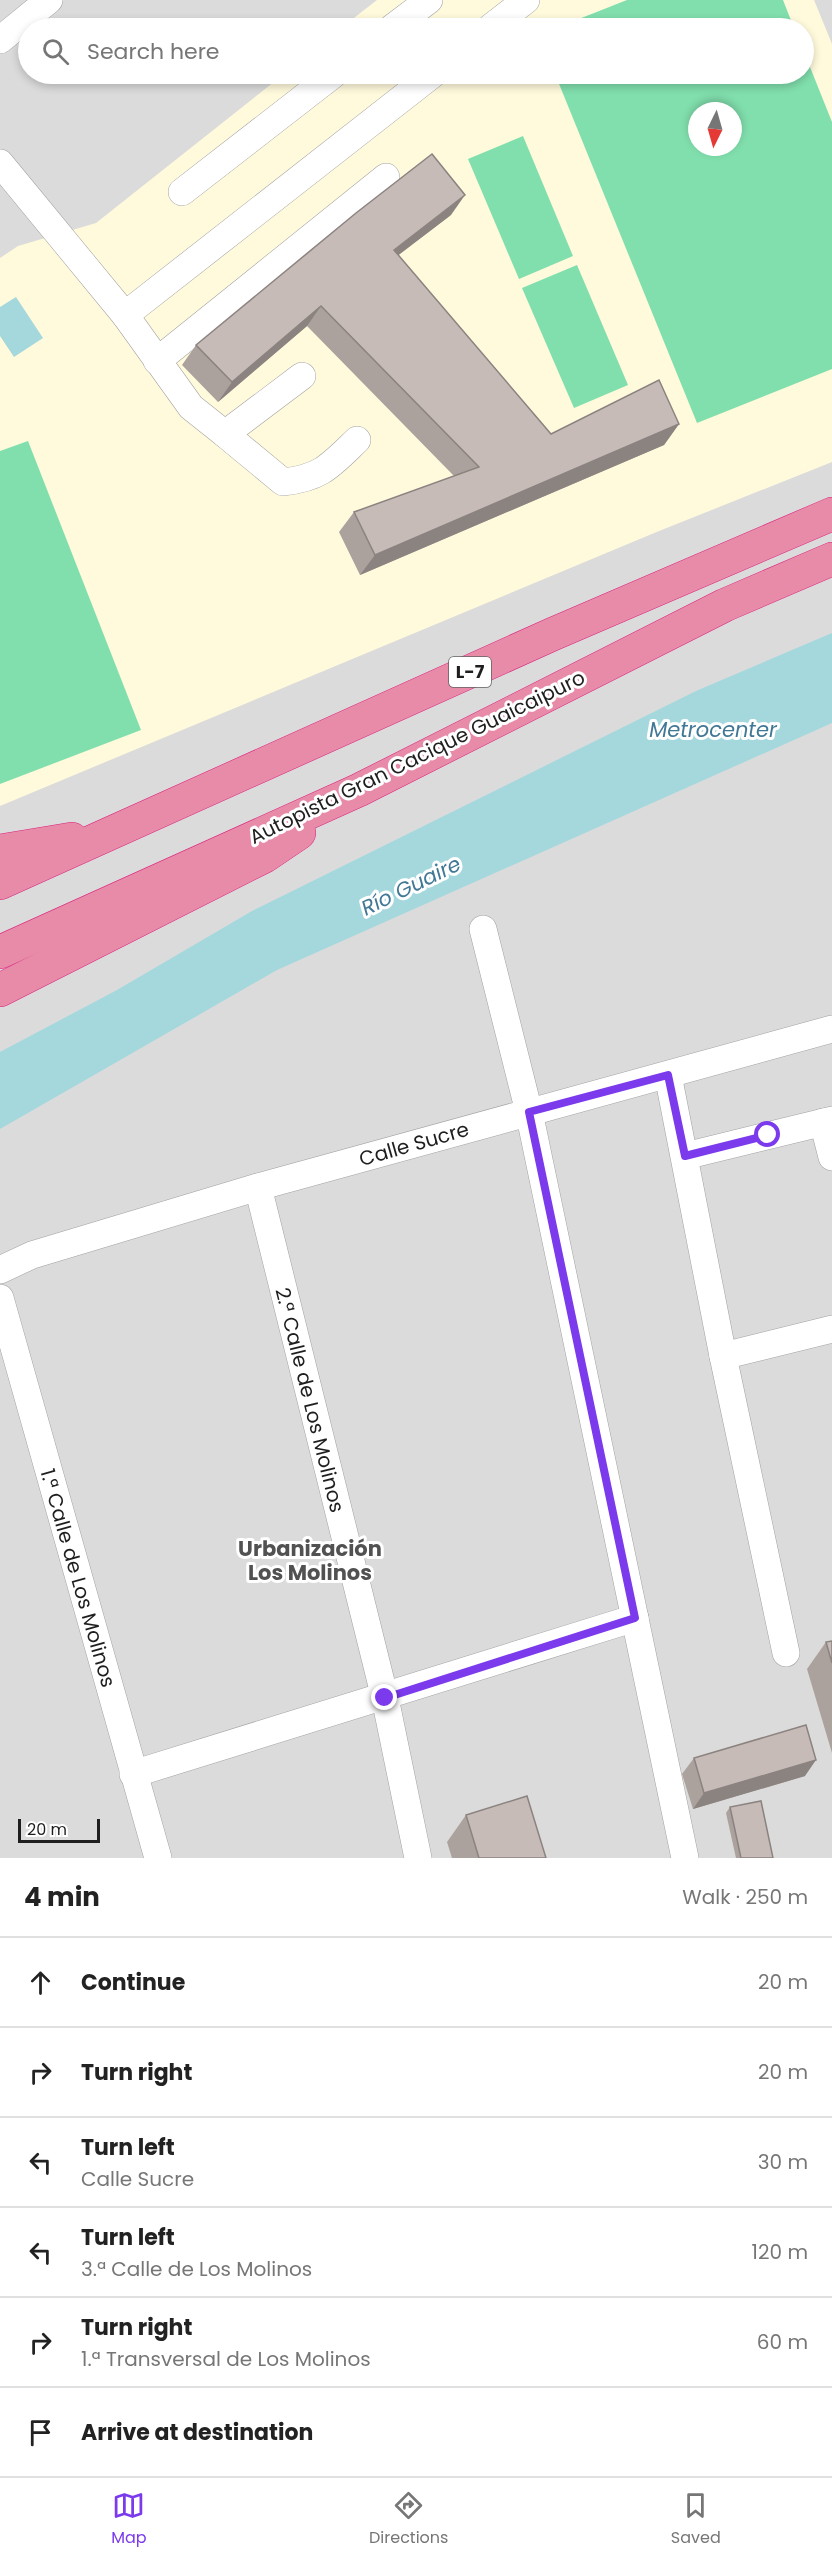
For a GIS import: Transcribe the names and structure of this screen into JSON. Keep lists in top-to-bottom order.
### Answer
{
  "streets": {
    "highway": ["L-7", "Autopista Gran Cacique Guaicaipuro"],
    "street": ["Calle Sucre", "2.ª Calle de Los Molinos", "1.ª Calle de Los Molinos"]
  },
  "crossings": [
    ["Calle Sucre", "2.ª Calle de Los Molinos"]
  ],
  "districts": ["Urbanización Los Molinos"],
  "water": ["Metrocenter", "Río Guaire"],
  "scale_bar": "20 m",
  "north": "bottom",
  "page": {
    "search": "Search here",
    "scale": "20 m",
    "heading": ["4 min", "Walk · 250 m"],
    "list": [
      ["Continue", "20 m"],
      ["Turn right", "20 m"],
      ["Turn left", "Calle Sucre", "30 m"],
      ["Turn left", "3.ª Calle de Los Molinos", "120 m"],
      ["Turn right", "1.ª Transversal de Los Molinos", "60 m"],
      "Arrive at destination"
    ],
    "nav": ["Map", "Directions", "Saved"]
  }
}
